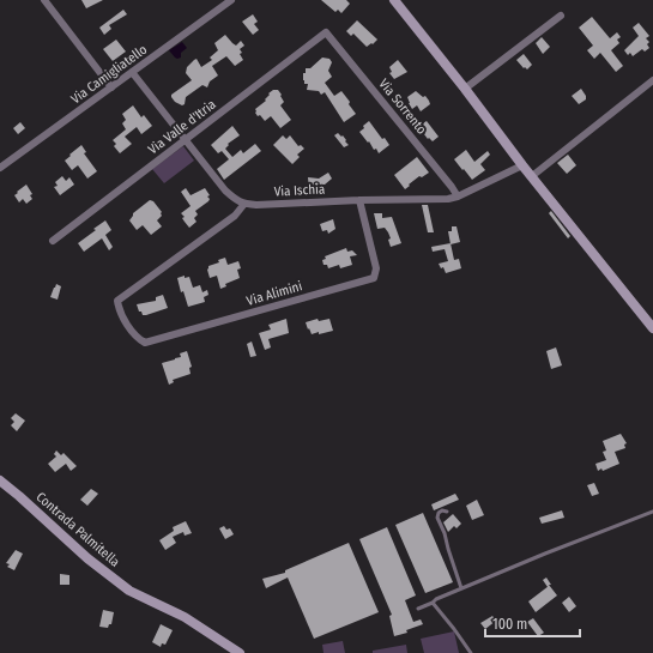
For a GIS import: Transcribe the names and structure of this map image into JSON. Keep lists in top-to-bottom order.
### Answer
{
  "streets": {
    "main road": ["Contrada Palmitella"],
    "street": [
      "Via Camigliatello",
      "Via Sorrento",
      "Via Valle d'Itria",
      "Via Ischia",
      "Via Alimini"
    ]
  },
  "crossings": [
    ["Via Sorrento", "Via Valle d'Itria"],
    ["Via Sorrento", "Via Ischia"],
    ["Via Ischia", "Via Alimini"]
  ],
  "scale_bar": "100 m"
}
